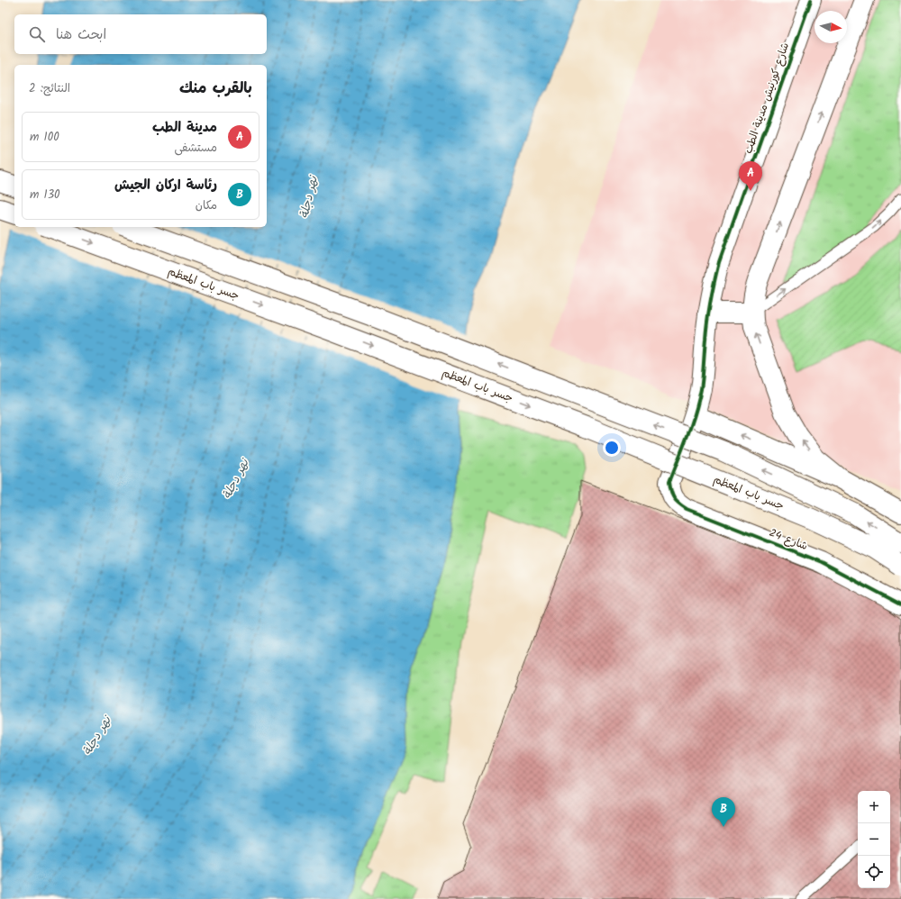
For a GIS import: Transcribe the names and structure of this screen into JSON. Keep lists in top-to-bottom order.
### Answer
{
  "streets": {
    "main road": ["شارع كورنيش مدينة الطب", "جسر باب المعظم", "شارع 24"]
  },
  "crossings": [
    ["شارع كورنيش مدينة الطب", "شارع 24"]
  ],
  "water": ["نهر دجلة"],
  "north": "right",
  "page": {
    "search": "ابحث هنا",
    "heading": ["بالقرب منك", "النتائج: 2"],
    "list": [
      {
        "mark": "A",
        "name": "مدينة الطب",
        "note": "مستشفى",
        "value": "100 m"
      },
      {
        "mark": "B",
        "name": "رئاسة اركان الجيش",
        "note": "مكان",
        "value": "130 m"
      }
    ],
    "pins": ["A", "B"],
    "map_buttons": ["+", "−"]
  }
}
